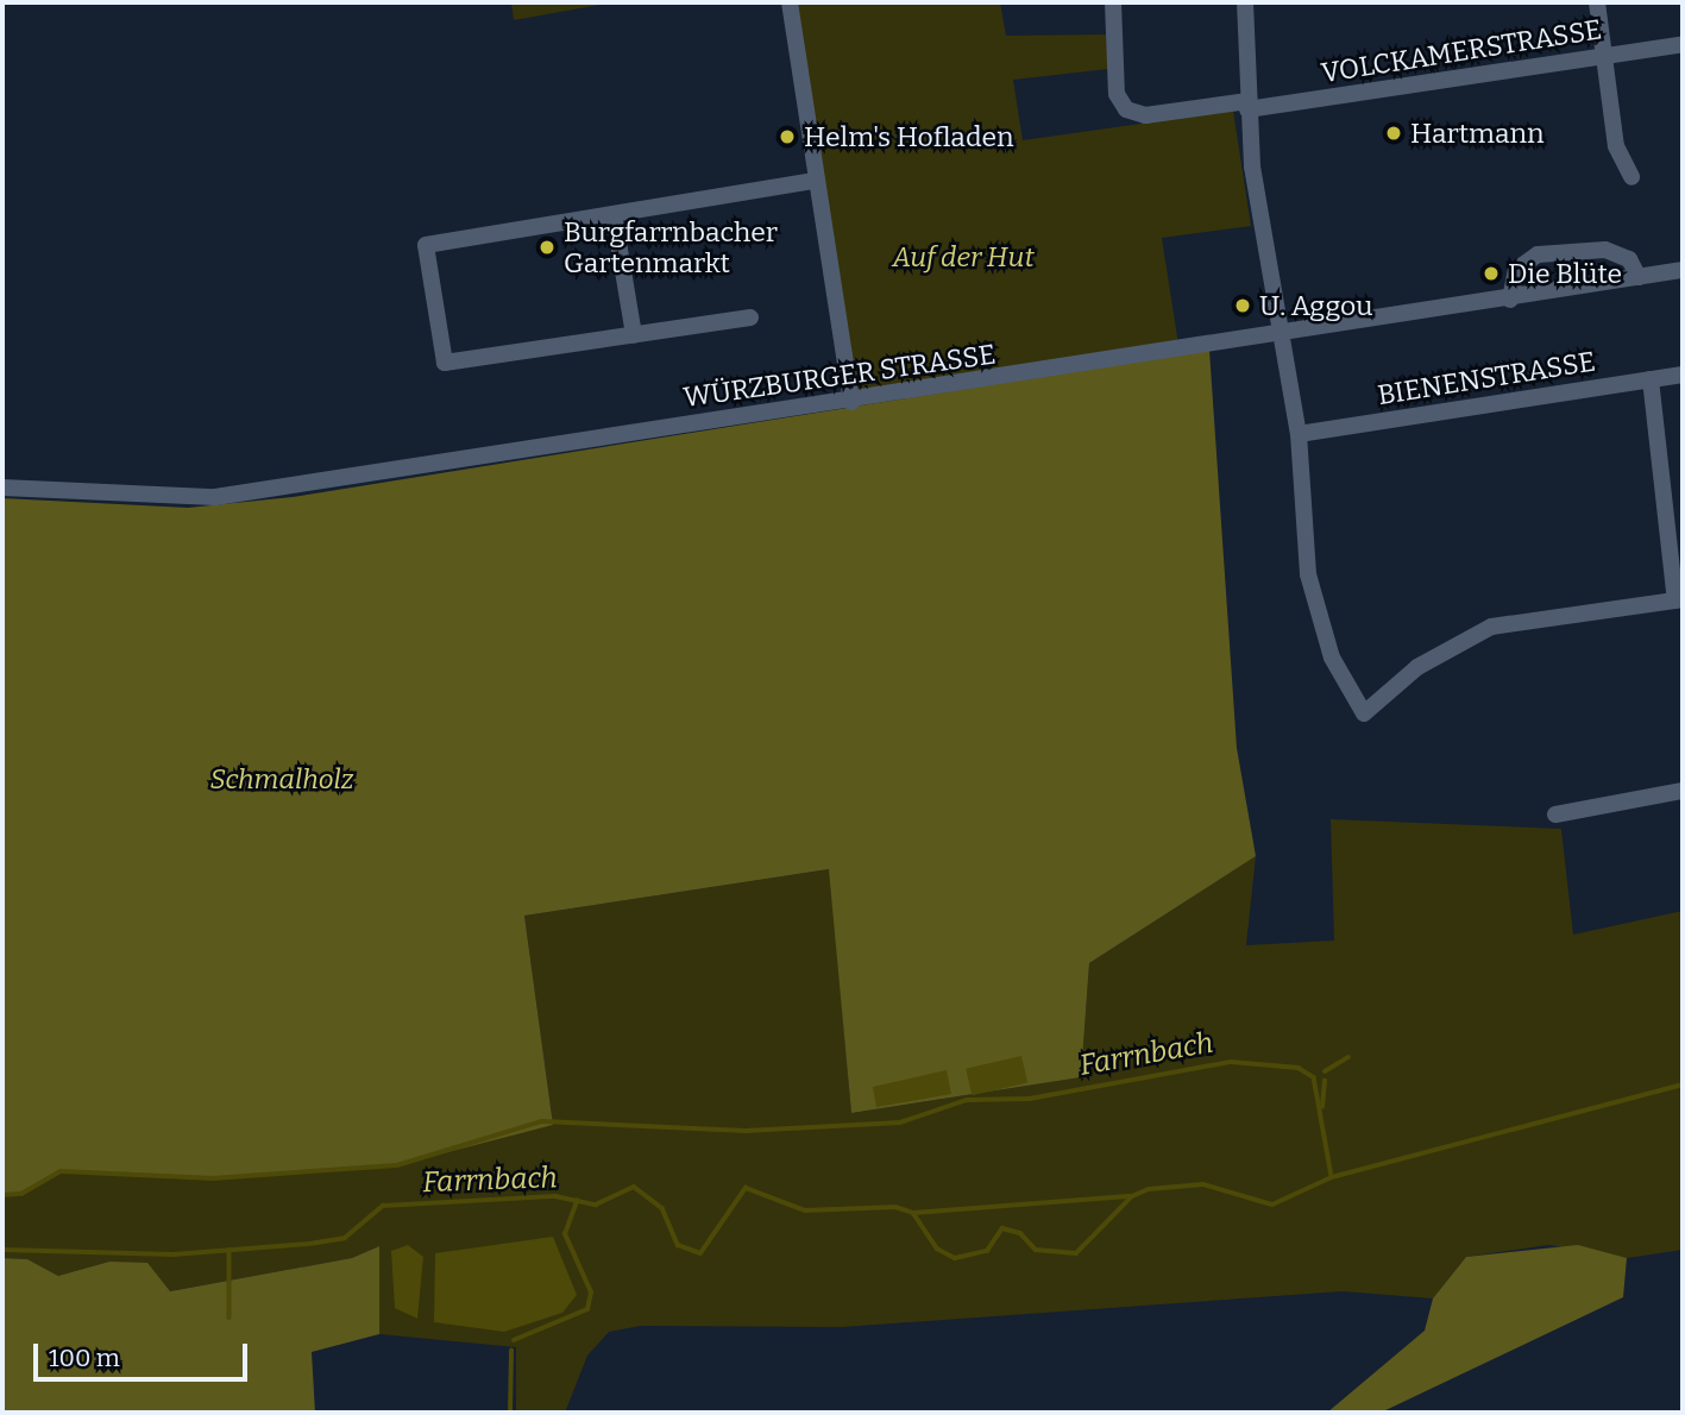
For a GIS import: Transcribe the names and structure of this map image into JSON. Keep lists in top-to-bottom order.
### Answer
{
  "streets": {
    "street": ["VOLCKAMERSTRASSE", "WÜRZBURGER STRASSE", "BIENENSTRASSE"]
  },
  "water": ["Farrnbach"],
  "parks": ["Auf der Hut", "Schmalholz"],
  "places": [
    "Hartmann",
    "Helm's Hofladen",
    "Burgfarrnbacher Gartenmarkt",
    "Die Blüte",
    "U. Aggou"
  ],
  "scale_bar": "100 m"
}
